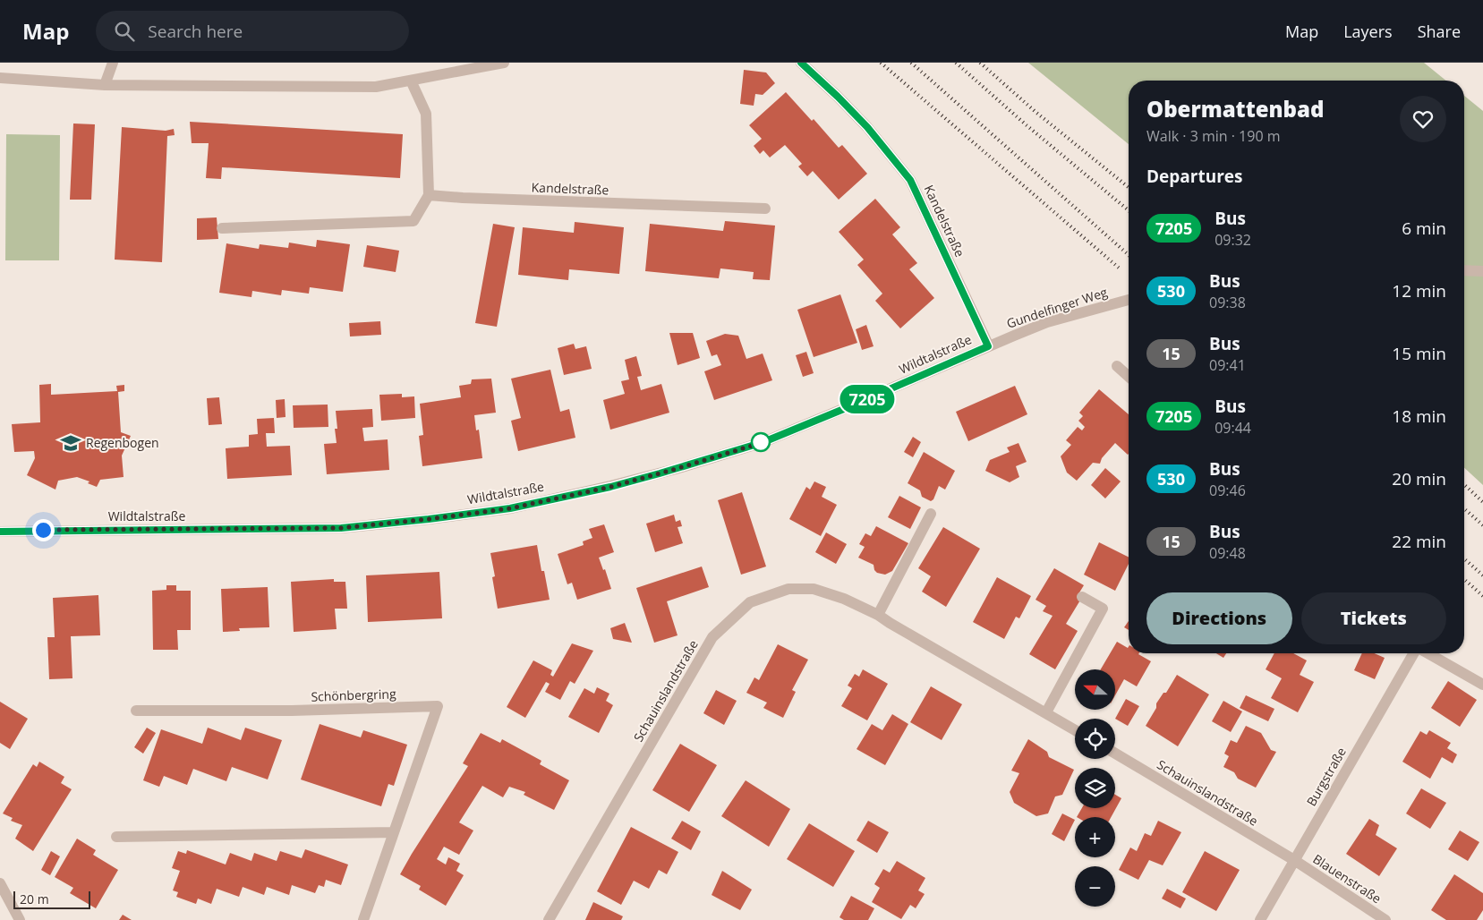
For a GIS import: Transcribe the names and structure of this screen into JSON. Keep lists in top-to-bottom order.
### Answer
{
  "streets": {
    "street": [
      "Kandelstraße",
      "Gundelfinger Weg",
      "Wildtalstraße",
      "Schauinslandstraße",
      "Schönbergring",
      "Burgstraße",
      "Blauenstraße"
    ]
  },
  "crossings": [
    ["Kandelstraße", "Gundelfinger Weg"],
    ["Kandelstraße", "Wildtalstraße"],
    ["Gundelfinger Weg", "Wildtalstraße"],
    ["Schauinslandstraße", "Burgstraße"],
    ["Schauinslandstraße", "Blauenstraße"],
    ["Burgstraße", "Blauenstraße"]
  ],
  "places": {
    "school or university": ["Regenbogen"]
  },
  "lines": ["bus line 7205"],
  "scale_bar": "20 m",
  "north": "left",
  "page": {
    "header": "Map",
    "search": "Search here",
    "nav": ["Map", "Layers", "Share"],
    "on_map": "7205",
    "heading": [
      ["Obermattenbad", "Walk · 3 min · 190 m"],
      "Departures"
    ],
    "list": [
      {
        "mark": "7205",
        "name": "Bus",
        "note": "09:32",
        "value": "6 min"
      },
      {
        "mark": "530",
        "name": "Bus",
        "note": "09:38",
        "value": "12 min"
      },
      {
        "mark": "15",
        "name": "Bus",
        "note": "09:41",
        "value": "15 min"
      },
      {
        "mark": "7205",
        "name": "Bus",
        "note": "09:44",
        "value": "18 min"
      },
      {
        "mark": "530",
        "name": "Bus",
        "note": "09:46",
        "value": "20 min"
      },
      {
        "mark": "15",
        "name": "Bus",
        "note": "09:48",
        "value": "22 min"
      }
    ],
    "buttons": ["Directions", "Tickets"],
    "map_buttons": ["+", "−"],
    "scale": "20 m"
  }
}
